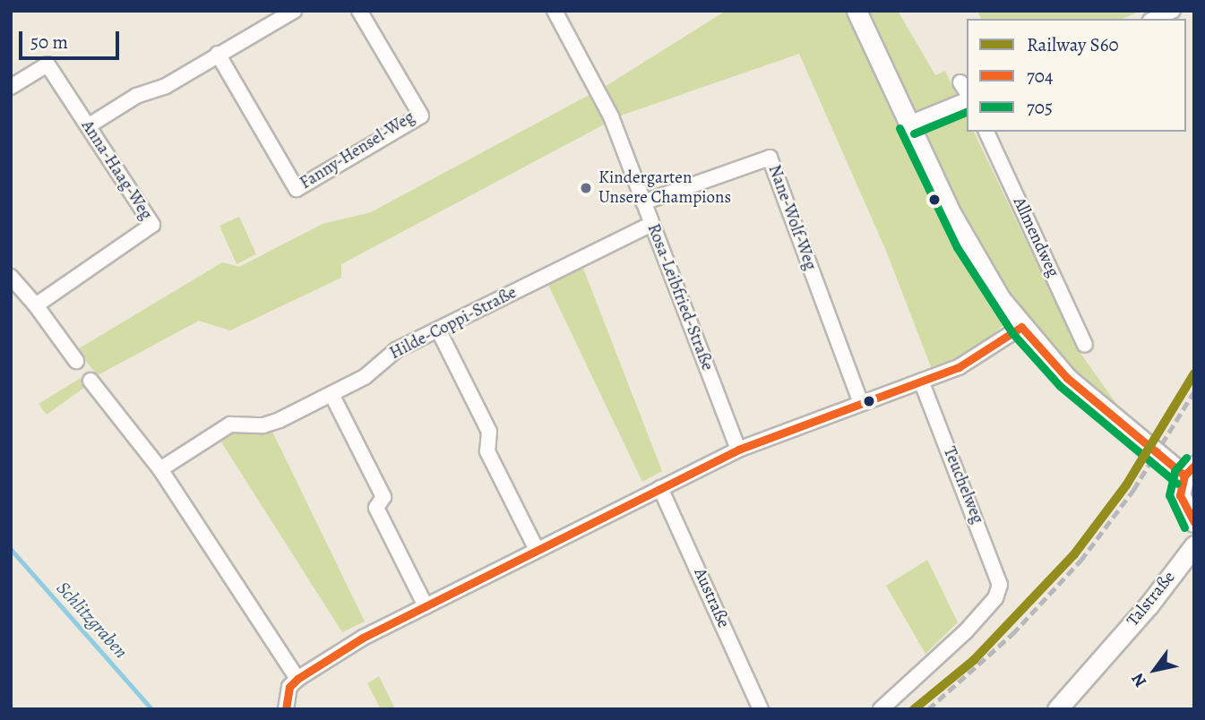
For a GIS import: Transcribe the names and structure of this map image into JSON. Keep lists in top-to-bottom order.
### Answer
{
  "streets": {
    "main road": ["Talstraße"],
    "street": [
      "Fanny-Hensel-Weg",
      "Anna-Haag-Weg",
      "Nane-Wolf-Weg",
      "Allmendweg",
      "Rosa-Leibfried-Straße",
      "Hilde-Coppi-Straße",
      "Teuchelweg",
      "Austraße"
    ]
  },
  "crossings": [
    ["Nane-Wolf-Weg", "Rosa-Leibfried-Straße"],
    ["Rosa-Leibfried-Straße", "Hilde-Coppi-Straße"]
  ],
  "water": ["Schlitzgraben"],
  "places": ["Kindergarten Unsere Champions"],
  "lines": ["transit line 705", "transit line 704", "rail line S60"],
  "legend": ["Railway S60", "704", "705"],
  "scale_bar": "50 m",
  "north": "bottom left"
}
